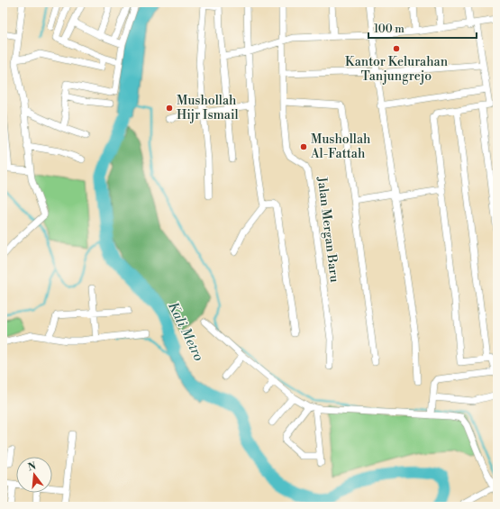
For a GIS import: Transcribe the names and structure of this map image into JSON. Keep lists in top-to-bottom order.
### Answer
{
  "streets": {
    "street": ["Jalan Mergan Baru"]
  },
  "water": ["Kali Metro"],
  "places": ["Kantor Kelurahan Tanjungrejo", "Mushollah Hijr Ismail", "Mushollah Al-Fattah"],
  "scale_bar": "100 m",
  "north": "top"
}
